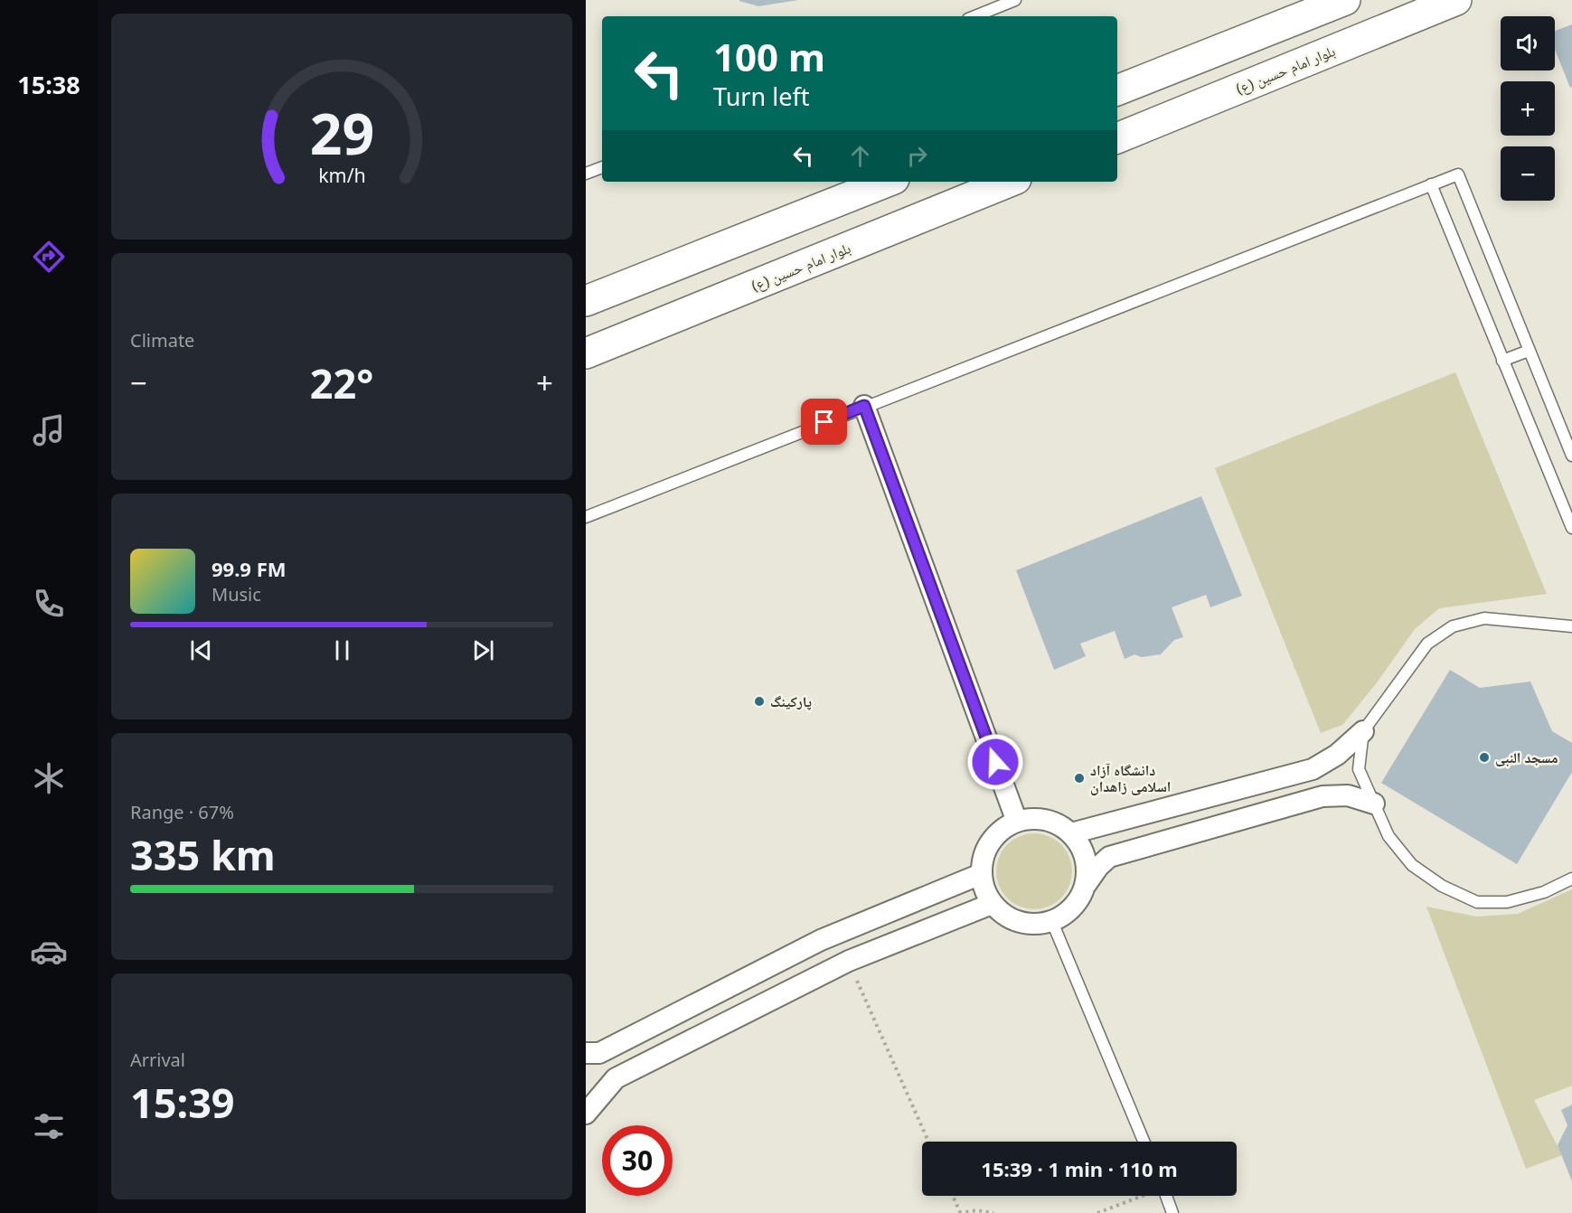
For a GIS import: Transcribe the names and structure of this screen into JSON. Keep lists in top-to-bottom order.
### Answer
{
  "streets": {
    "main road": ["بلوار امام حسین (ع)"]
  },
  "places": ["پارکینگ", "مسجد النبی", "دانشگاه آزاد اسلامی زاهدان"],
  "page": {
    "tabs": "15:38",
    "map_buttons": ["+", "−"],
    "turn": ["100 m", "Turn left"],
    "tile": [
      "Climate",
      ["Range · 67%", "335 km"],
      ["Arrival", "15:39"]
    ],
    "heat": ["−", "22°", "+"],
    "song": ["99.9 FM", "Music"],
    "limit": "30",
    "trip": "15:39 · 1 min · 110 m",
    "gauge": ["29", "km/h"]
  }
}
